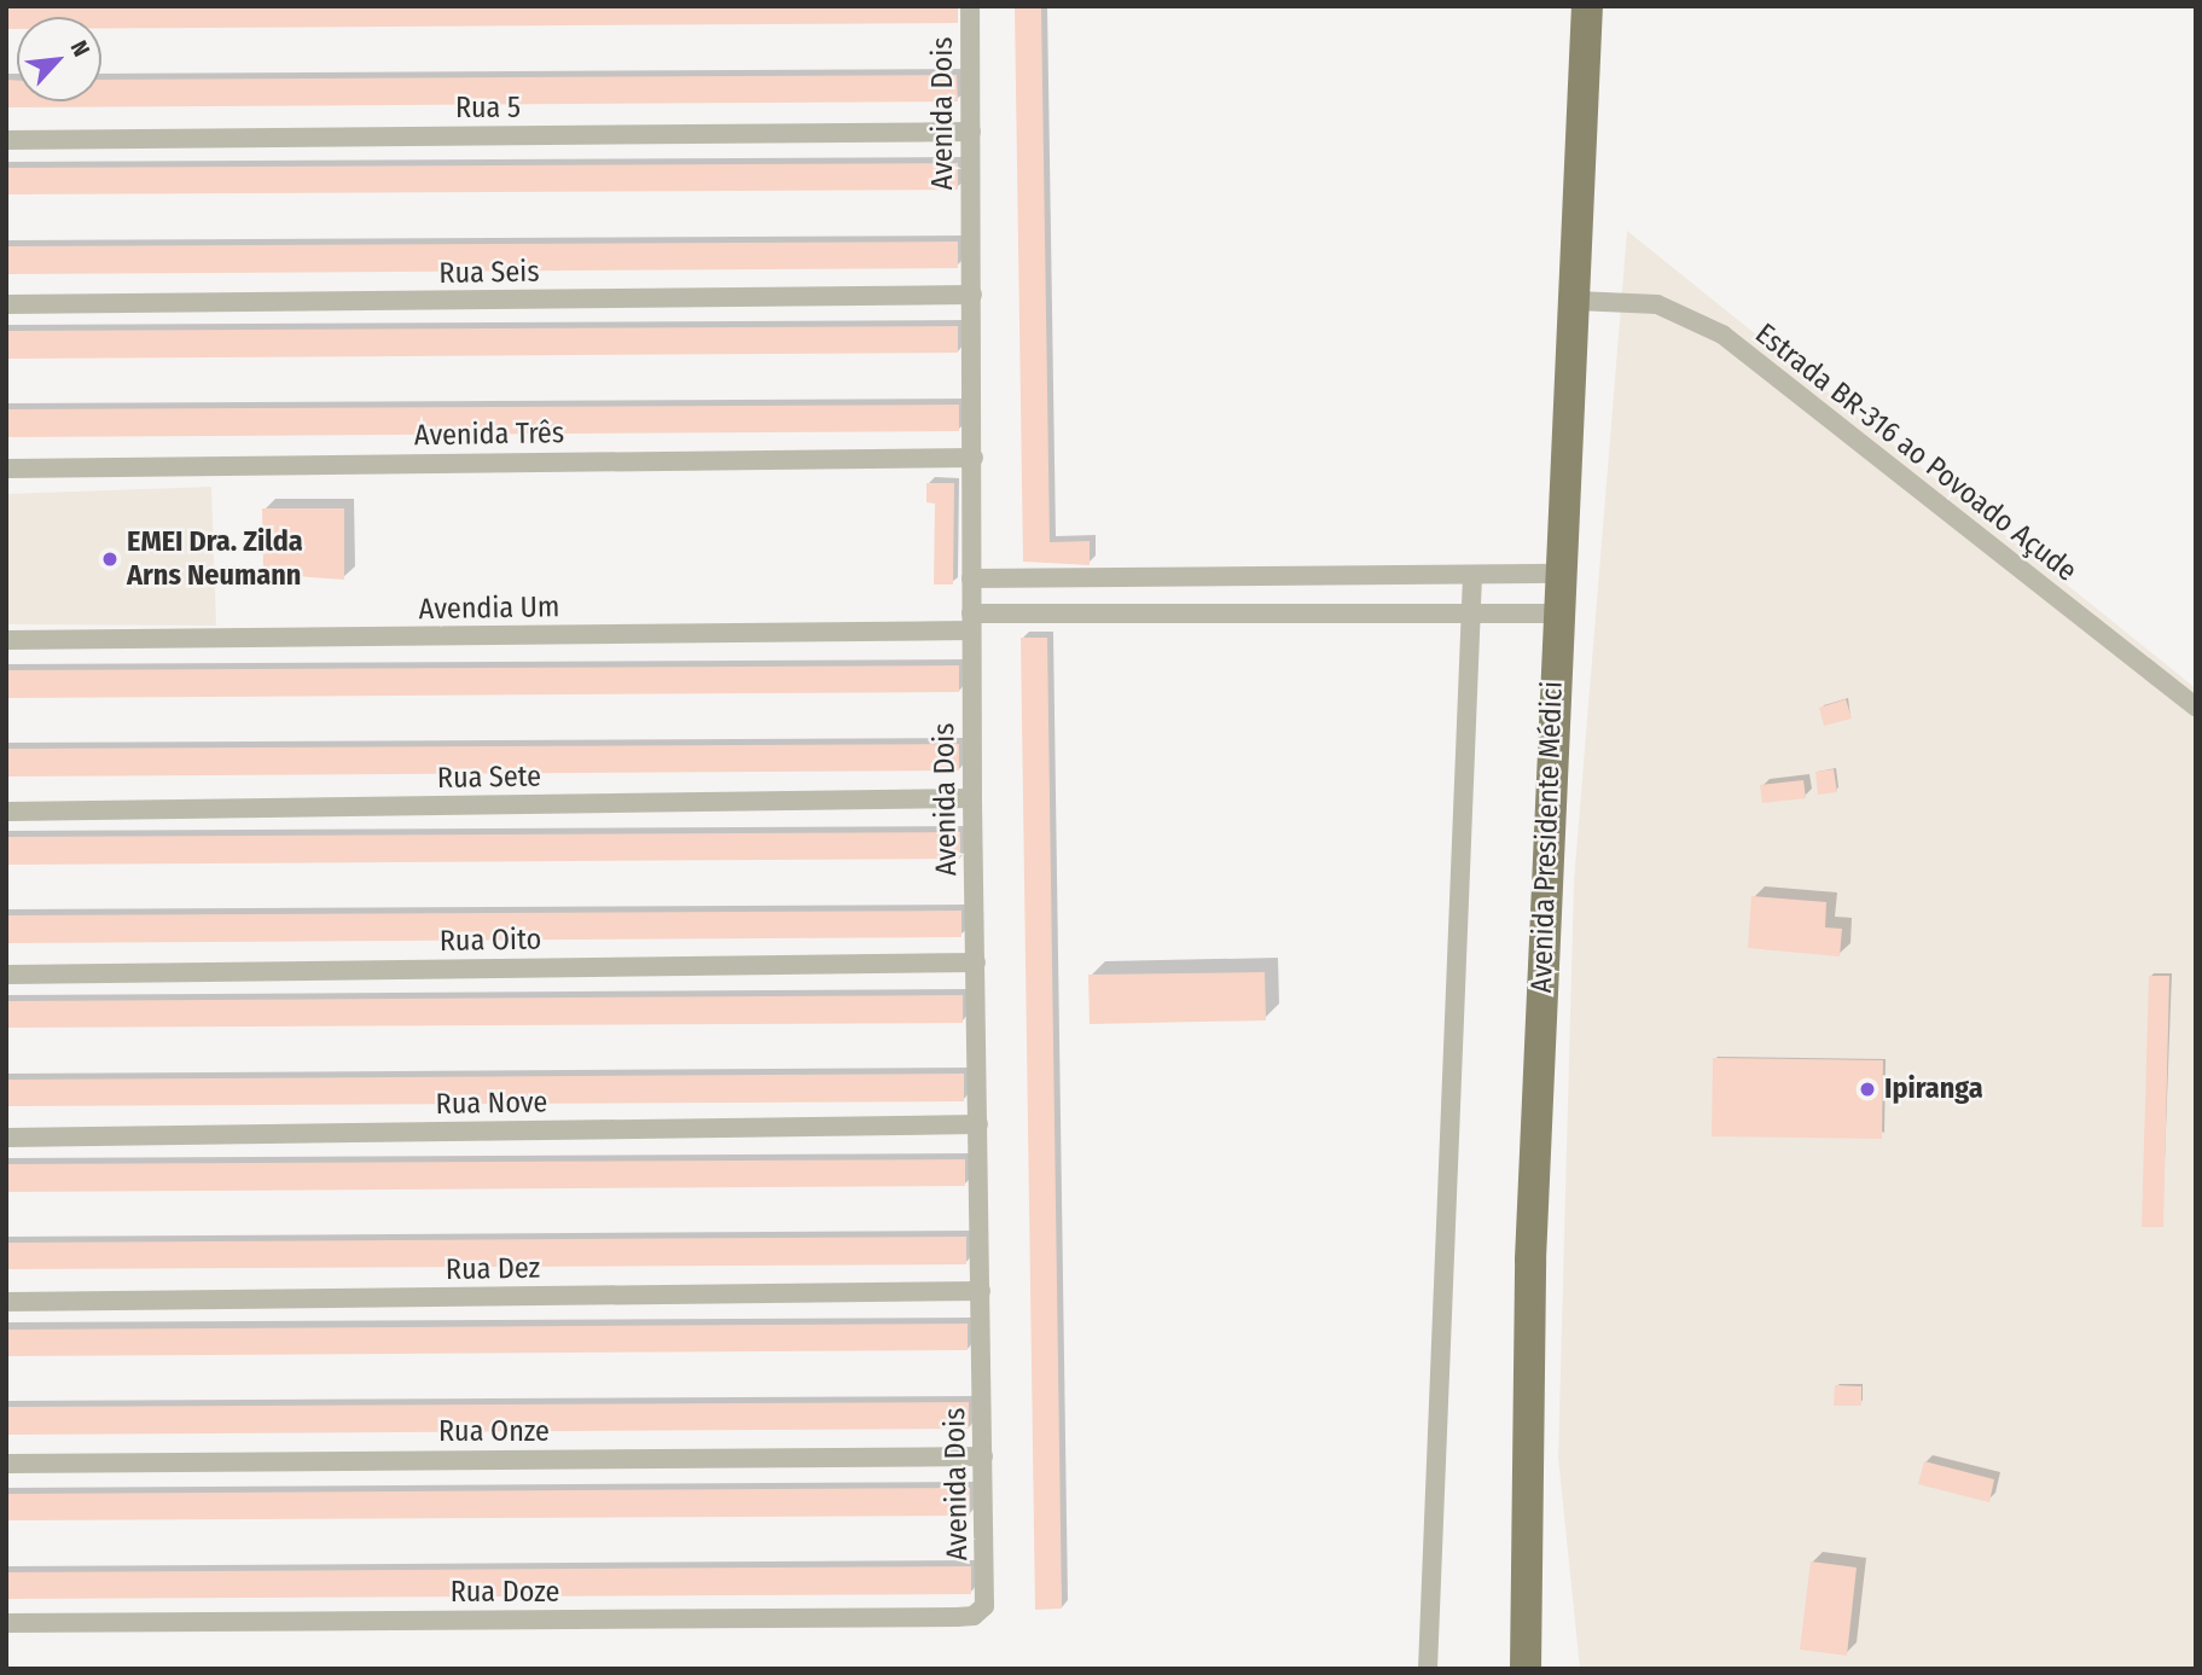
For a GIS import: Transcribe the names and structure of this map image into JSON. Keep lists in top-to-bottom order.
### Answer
{
  "streets": {
    "main road": ["Avenida Presidente Médici"],
    "street": [
      "Rua 5",
      "Avenida Dois",
      "Rua Seis",
      "Avenida Três",
      "Estrada BR-316 ao Povoado Açude",
      "Avendia Um",
      "Rua Sete",
      "Rua Oito",
      "Rua Nove",
      "Rua Dez",
      "Rua Onze",
      "Rua Doze"
    ]
  },
  "crossings": [
    ["Rua 5", "Avenida Dois"],
    ["Avenida Dois", "Rua Seis"],
    ["Avenida Dois", "Avenida Três"],
    ["Avenida Dois", "Avendia Um"],
    ["Avenida Dois", "Rua Sete"],
    ["Avenida Dois", "Rua Oito"],
    ["Avenida Dois", "Rua Nove"],
    ["Avenida Dois", "Rua Dez"],
    ["Avenida Dois", "Rua Onze"],
    ["Avenida Dois", "Rua Doze"],
    ["Estrada BR-316 ao Povoado Açude", "Avenida Presidente Médici"],
    ["Avendia Um", "Avenida Presidente Médici"]
  ],
  "places": ["EMEI Dra. Zilda Arns Neumann", "Ipiranga"],
  "north": "top right"
}
